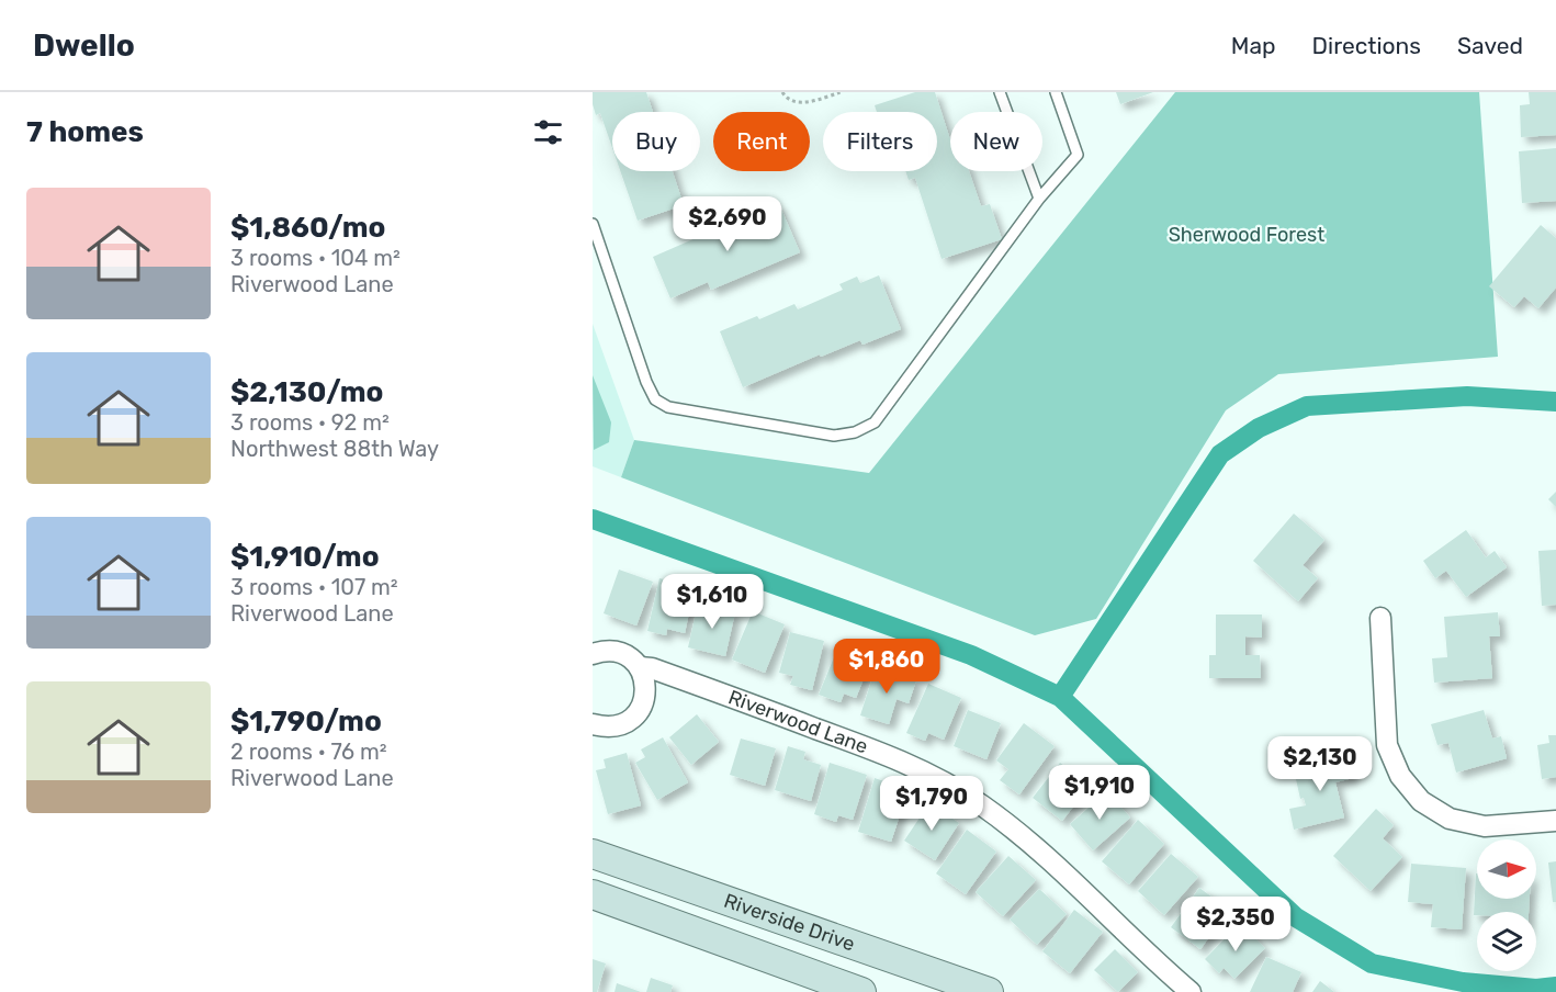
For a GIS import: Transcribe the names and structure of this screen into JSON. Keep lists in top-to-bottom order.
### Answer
{
  "streets": {
    "street": ["Riverwood Lane", "Riverside Drive"]
  },
  "parks": ["Sherwood Forest"],
  "north": "right",
  "page": {
    "header": "Dwello",
    "nav": ["Map", "Directions", "Saved"],
    "heading": "7 homes",
    "chip": [
      "Buy",
      "Rent",
      "Filters",
      "New"
    ],
    "list": [
      {
        "name": "$1,860/mo",
        "note": "3 rooms · 104 m² · Riverwood Lane"
      },
      {
        "name": "$2,130/mo",
        "note": "3 rooms · 92 m² · Northwest 88th Way"
      },
      {
        "name": "$1,910/mo",
        "note": "3 rooms · 107 m² · Riverwood Lane"
      },
      {
        "name": "$1,790/mo",
        "note": "2 rooms · 76 m² · Riverwood Lane"
      }
    ],
    "price": [
      "$2,690",
      "$1,610",
      "$1,860",
      "$2,130",
      "$1,910",
      "$1,790",
      "$2,350"
    ]
  }
}
